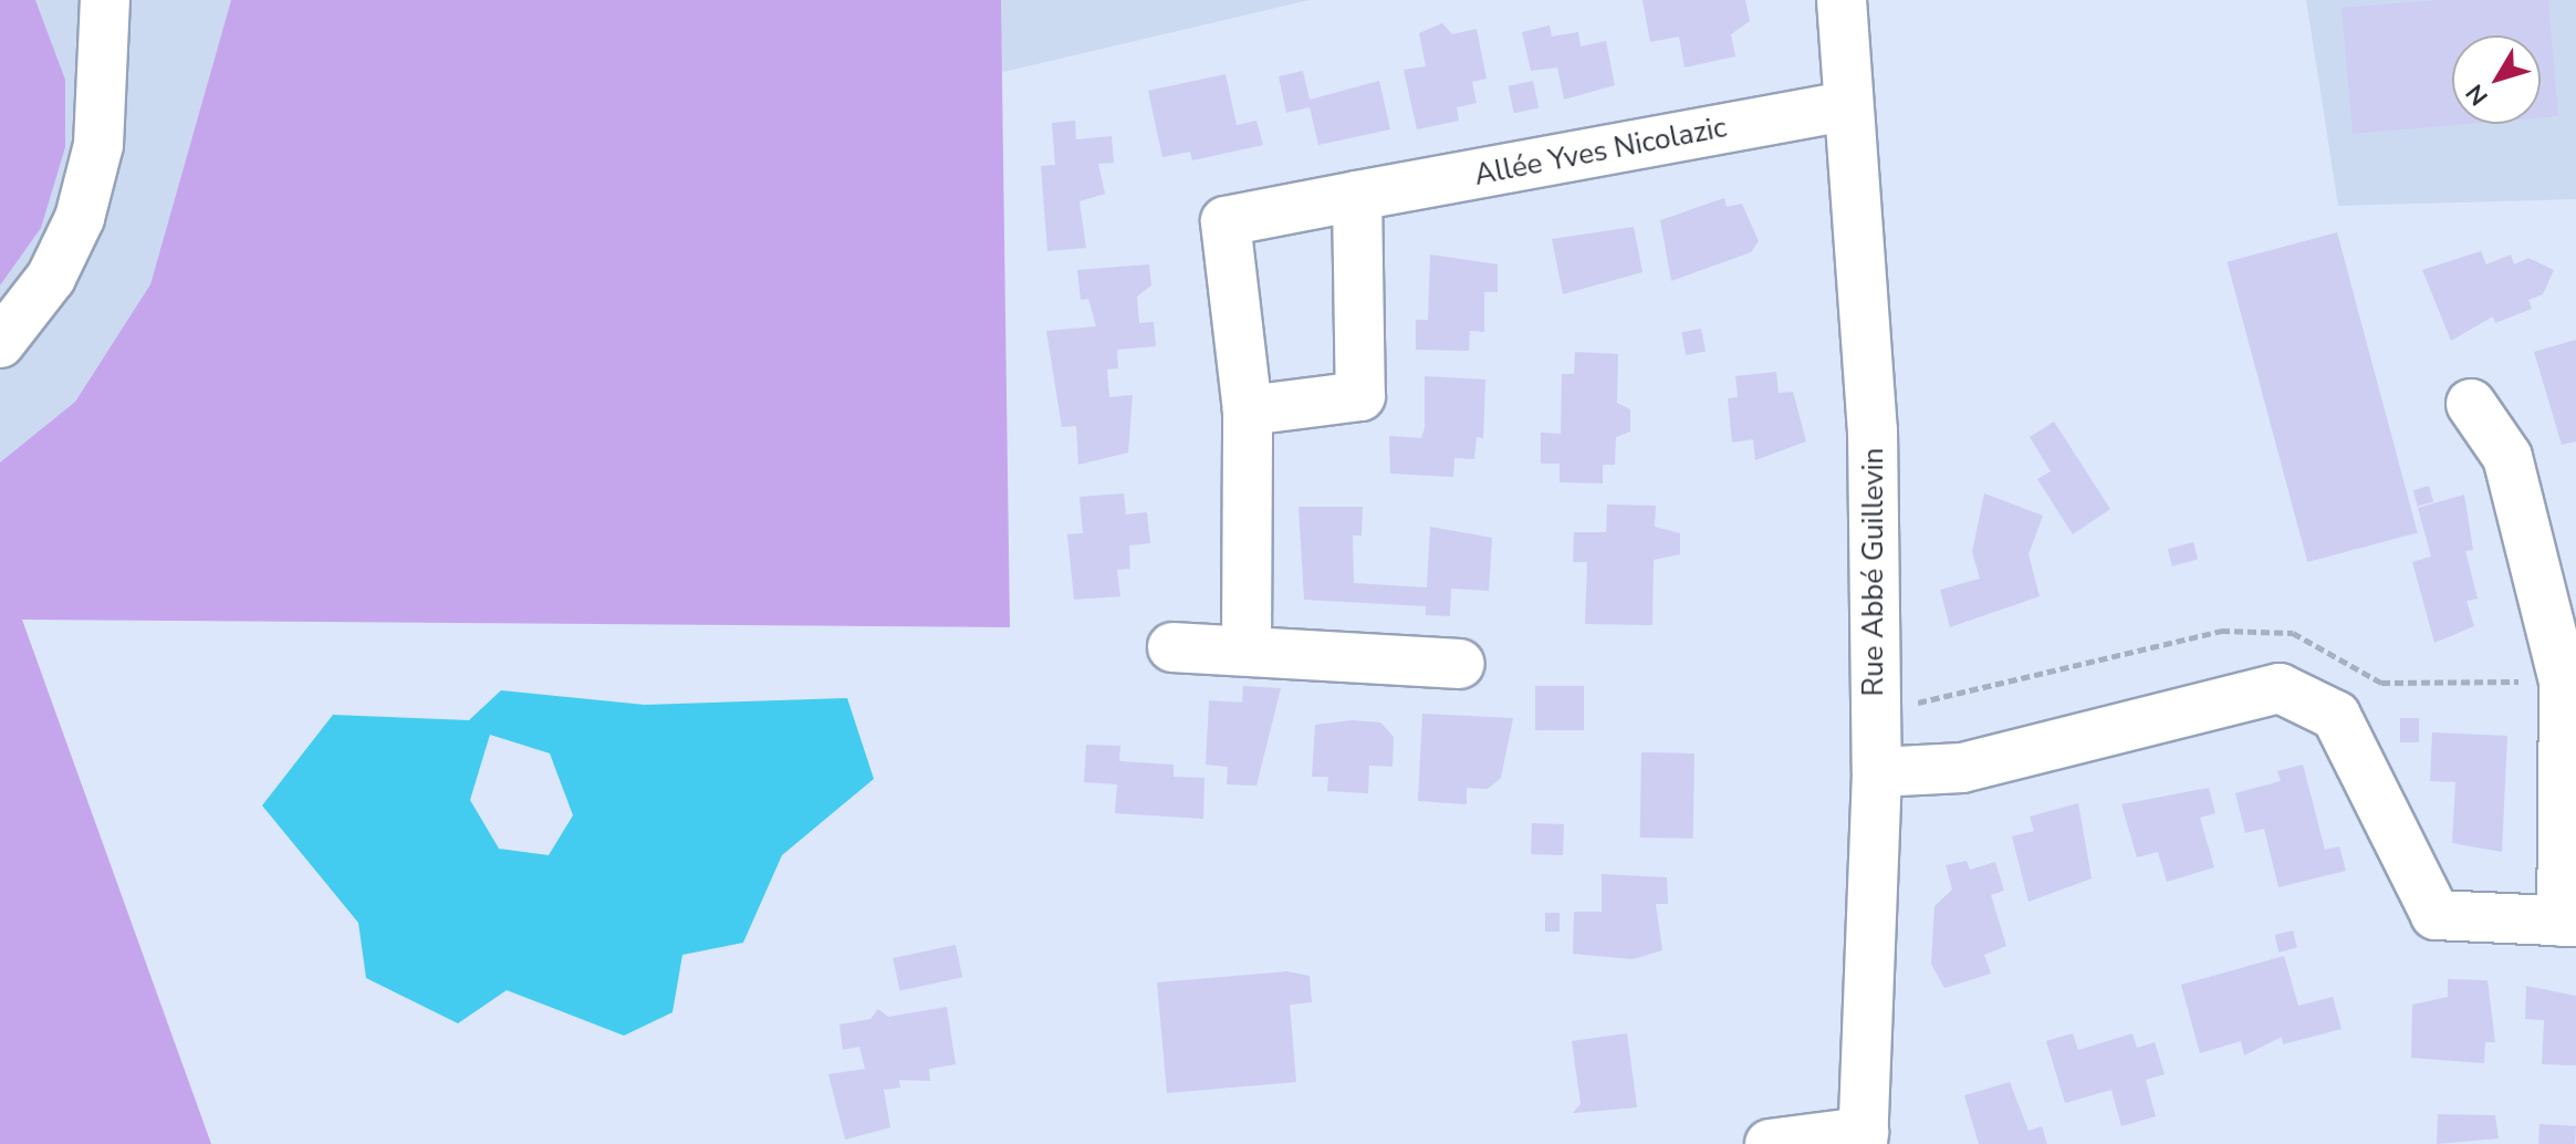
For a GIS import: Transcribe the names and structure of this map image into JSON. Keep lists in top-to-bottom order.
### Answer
{
  "streets": {
    "street": ["Allée Yves Nicolazic", "Rue Abbé Guillevin"]
  },
  "crossings": [
    ["Allée Yves Nicolazic", "Rue Abbé Guillevin"]
  ],
  "north": "bottom left"
}
